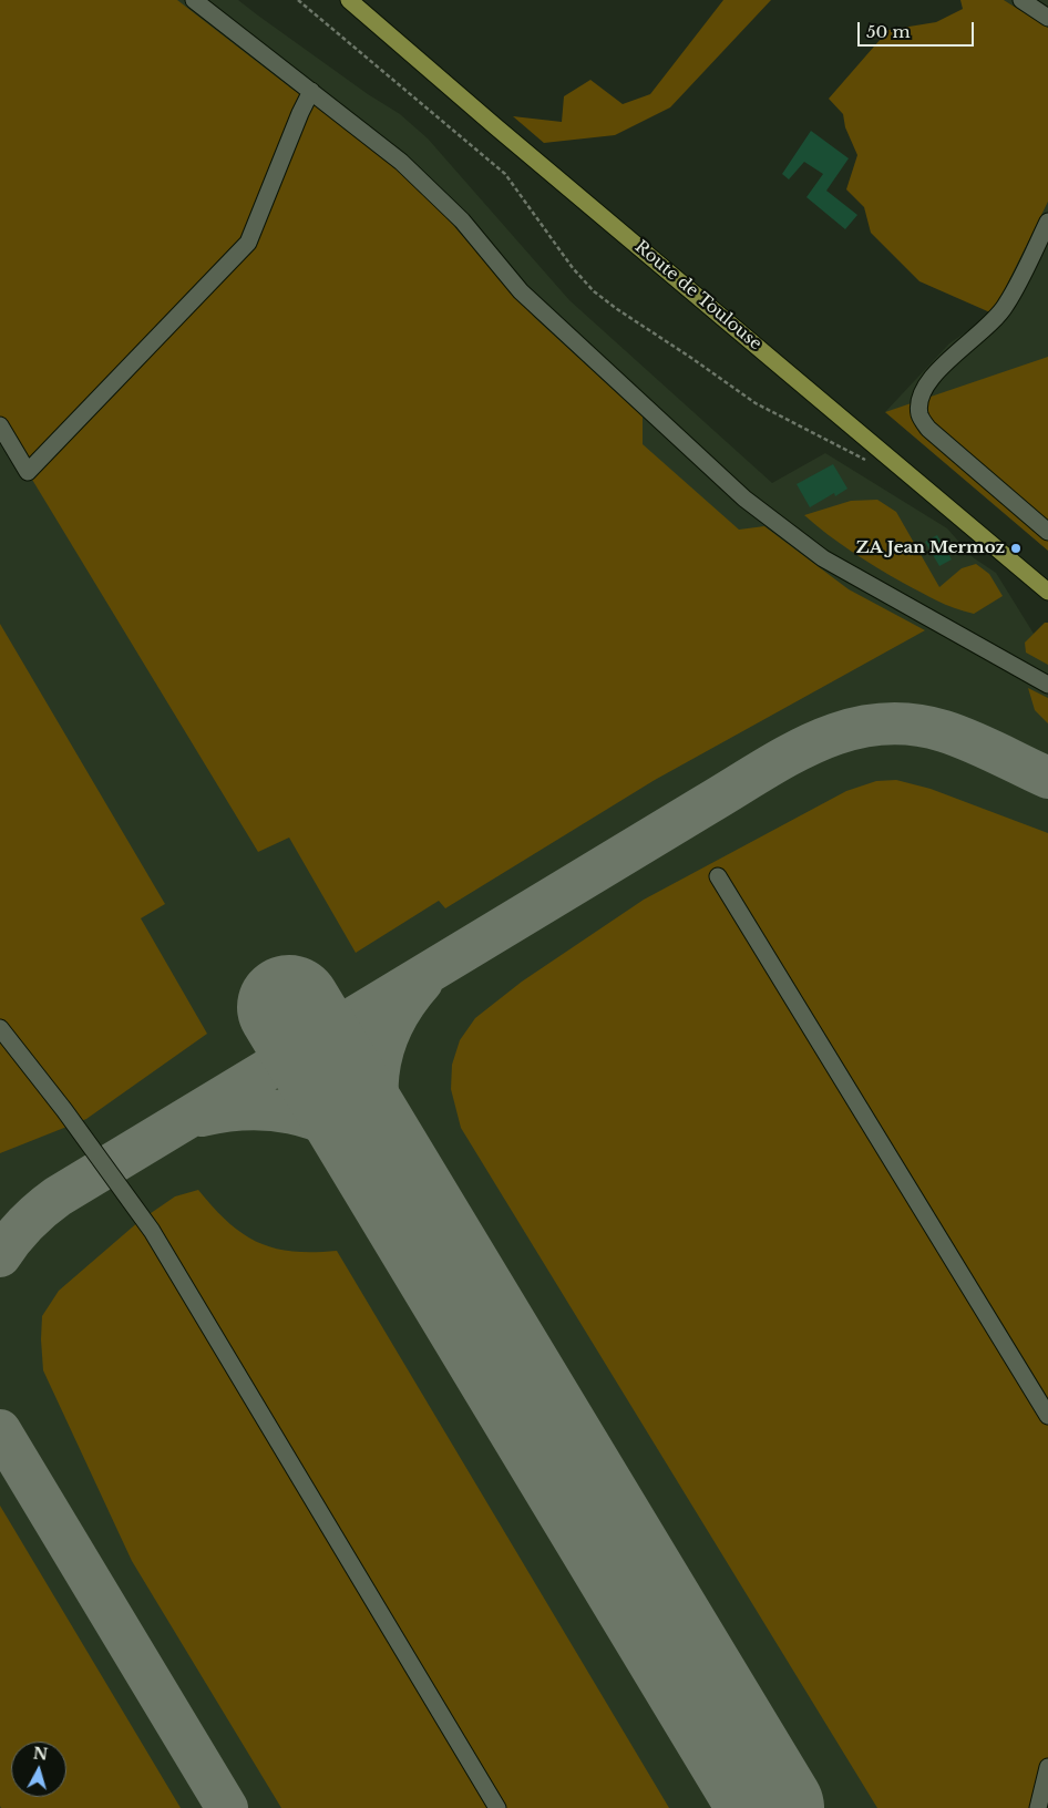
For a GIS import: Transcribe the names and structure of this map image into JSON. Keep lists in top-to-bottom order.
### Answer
{
  "streets": {
    "main road": ["Route de Toulouse"]
  },
  "places": ["ZA Jean Mermoz"],
  "scale_bar": "50 m",
  "north": "top"
}
